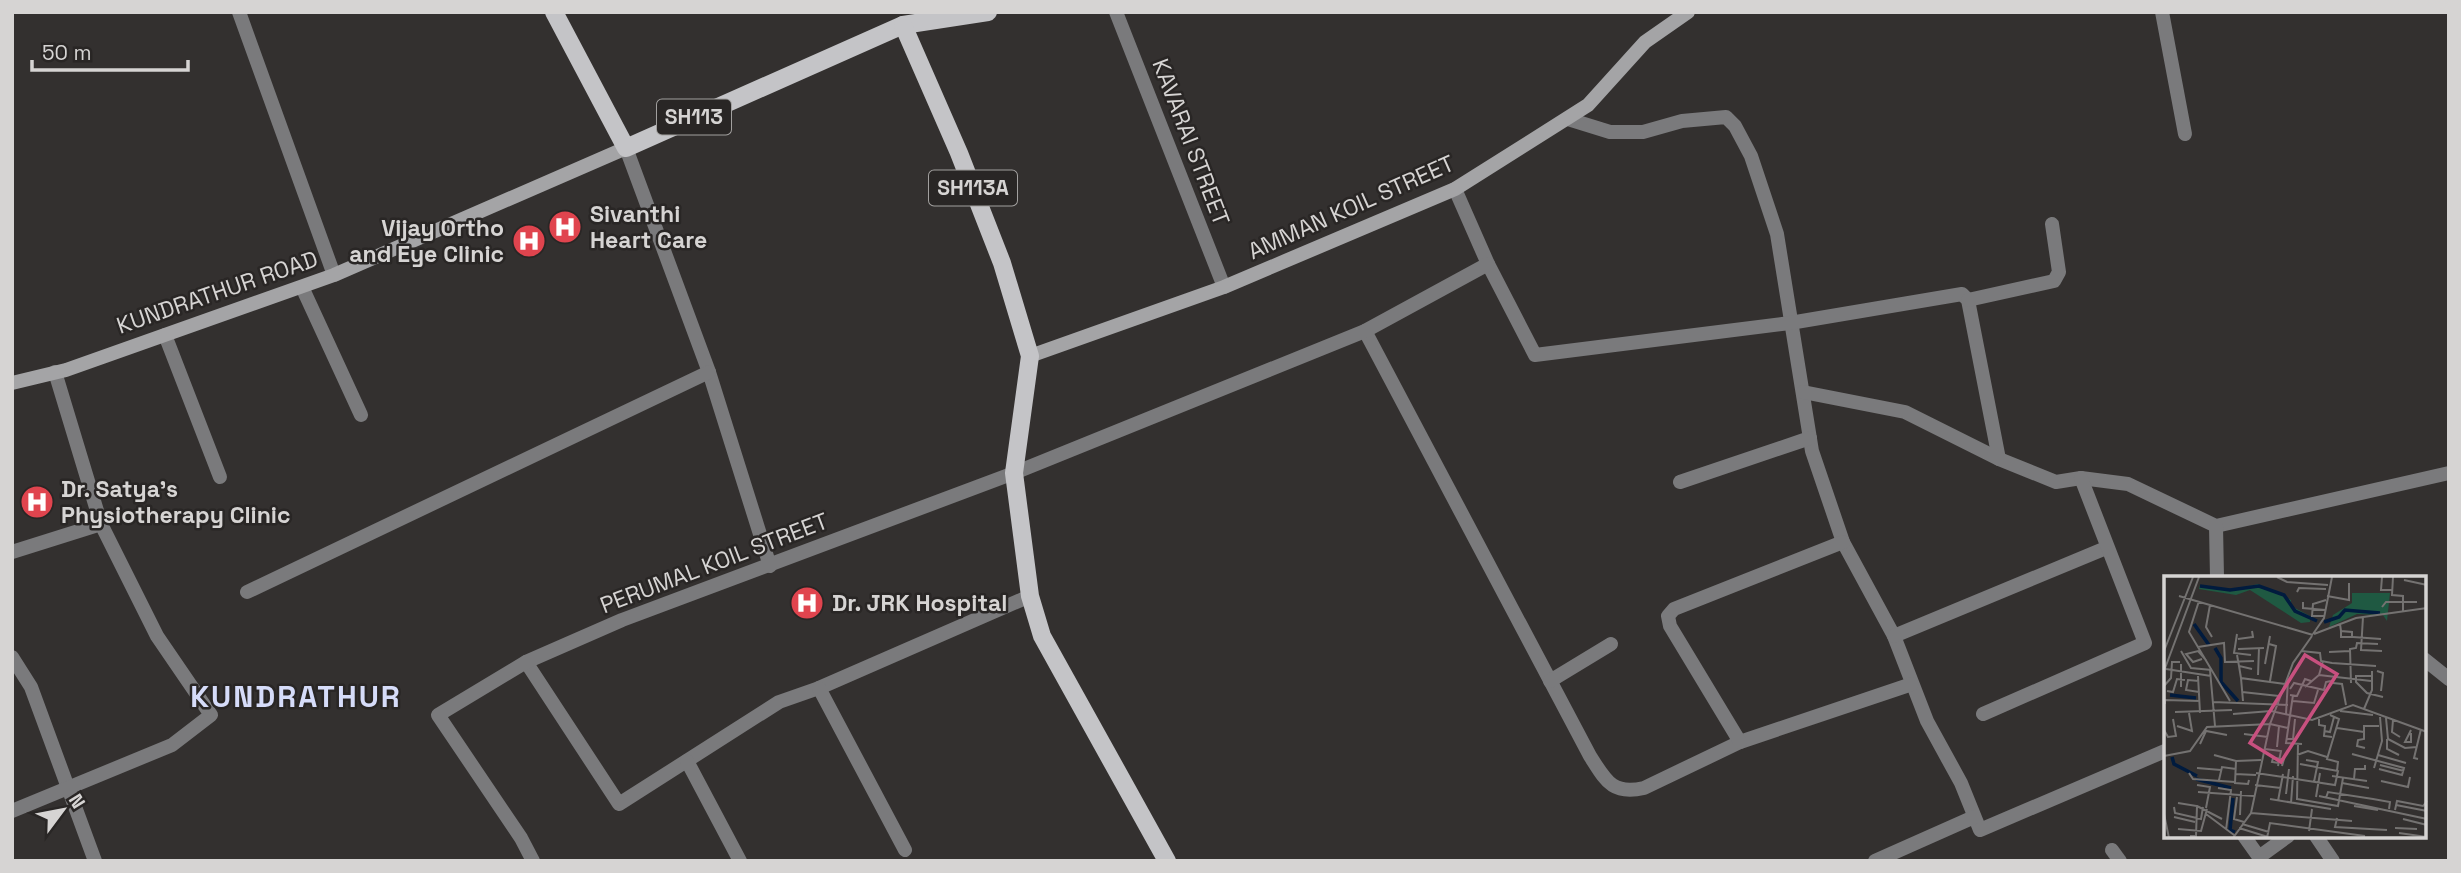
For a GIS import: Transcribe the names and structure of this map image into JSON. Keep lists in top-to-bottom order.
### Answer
{
  "streets": {
    "main road": ["SH113", "SH113A"],
    "street": [
      "KAVARAI STREET",
      "AMMAN KOIL STREET",
      "KUNDRATHUR ROAD",
      "PERUMAL KOIL STREET"
    ]
  },
  "crossings": [
    ["SH113", "SH113A"],
    ["SH113", "KUNDRATHUR ROAD"],
    ["KAVARAI STREET", "AMMAN KOIL STREET"],
    ["SH113A", "AMMAN KOIL STREET"],
    ["SH113A", "PERUMAL KOIL STREET"]
  ],
  "districts": ["KUNDRATHUR"],
  "places": {
    "hospital": [
      "Sivanthi Heart Care",
      "Vijay Ortho and Eye Clinic",
      "Dr. Satya's Physiotherapy Clinic",
      "Dr. JRK Hospital"
    ]
  },
  "scale_bar": "50 m",
  "north": "top right"
}
